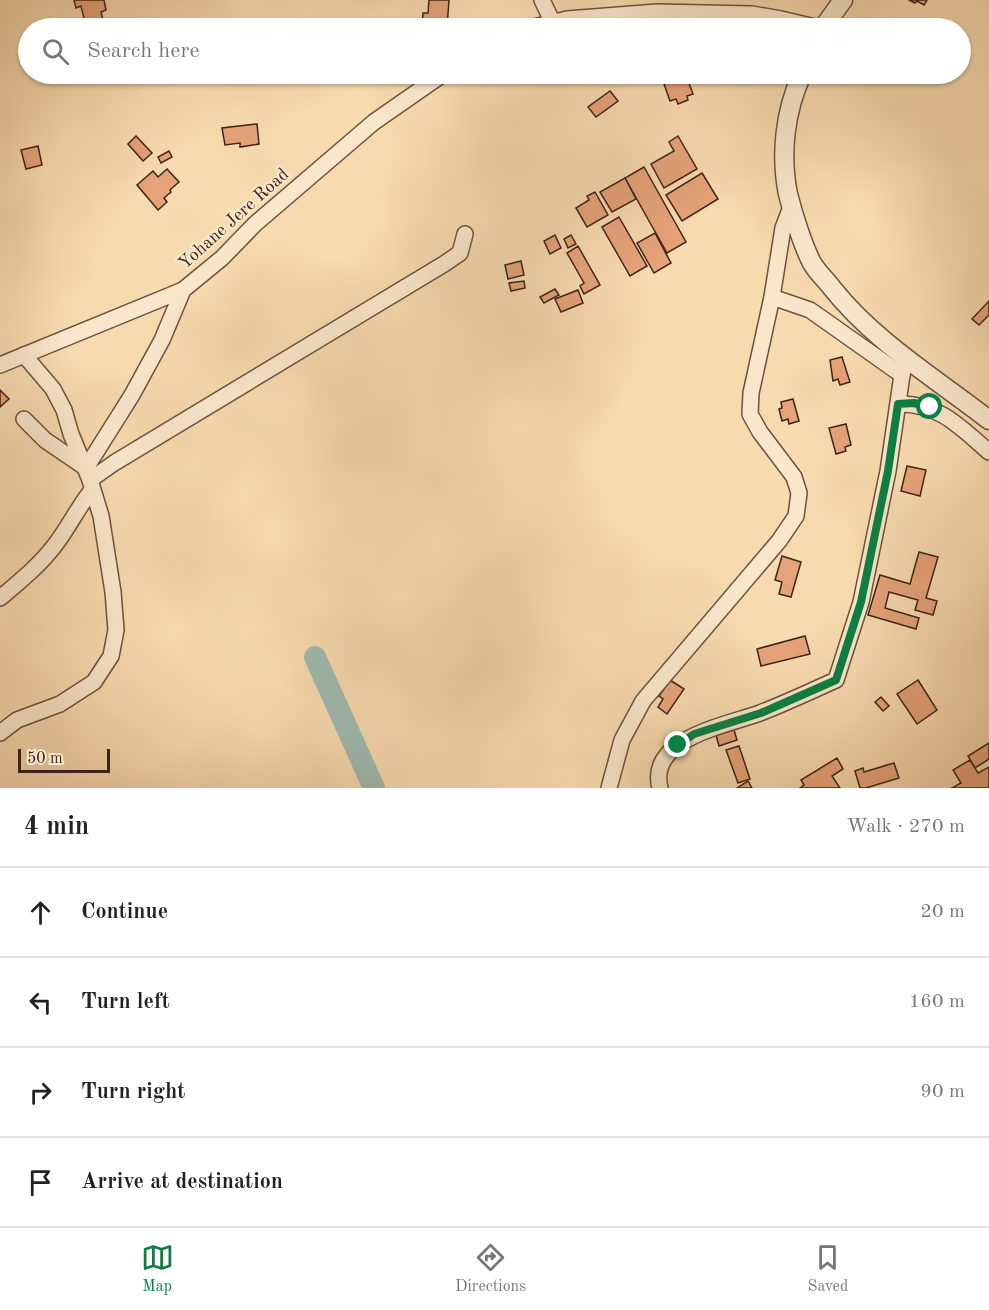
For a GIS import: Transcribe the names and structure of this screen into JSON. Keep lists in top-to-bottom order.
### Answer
{
  "streets": {
    "street": ["Yohane Jere Road"]
  },
  "scale_bar": "50 m",
  "page": {
    "search": "Search here",
    "scale": "50 m",
    "heading": ["4 min", "Walk · 270 m"],
    "list": [
      ["Continue", "20 m"],
      ["Turn left", "160 m"],
      ["Turn right", "90 m"],
      "Arrive at destination"
    ],
    "nav": ["Map", "Directions", "Saved"]
  }
}
